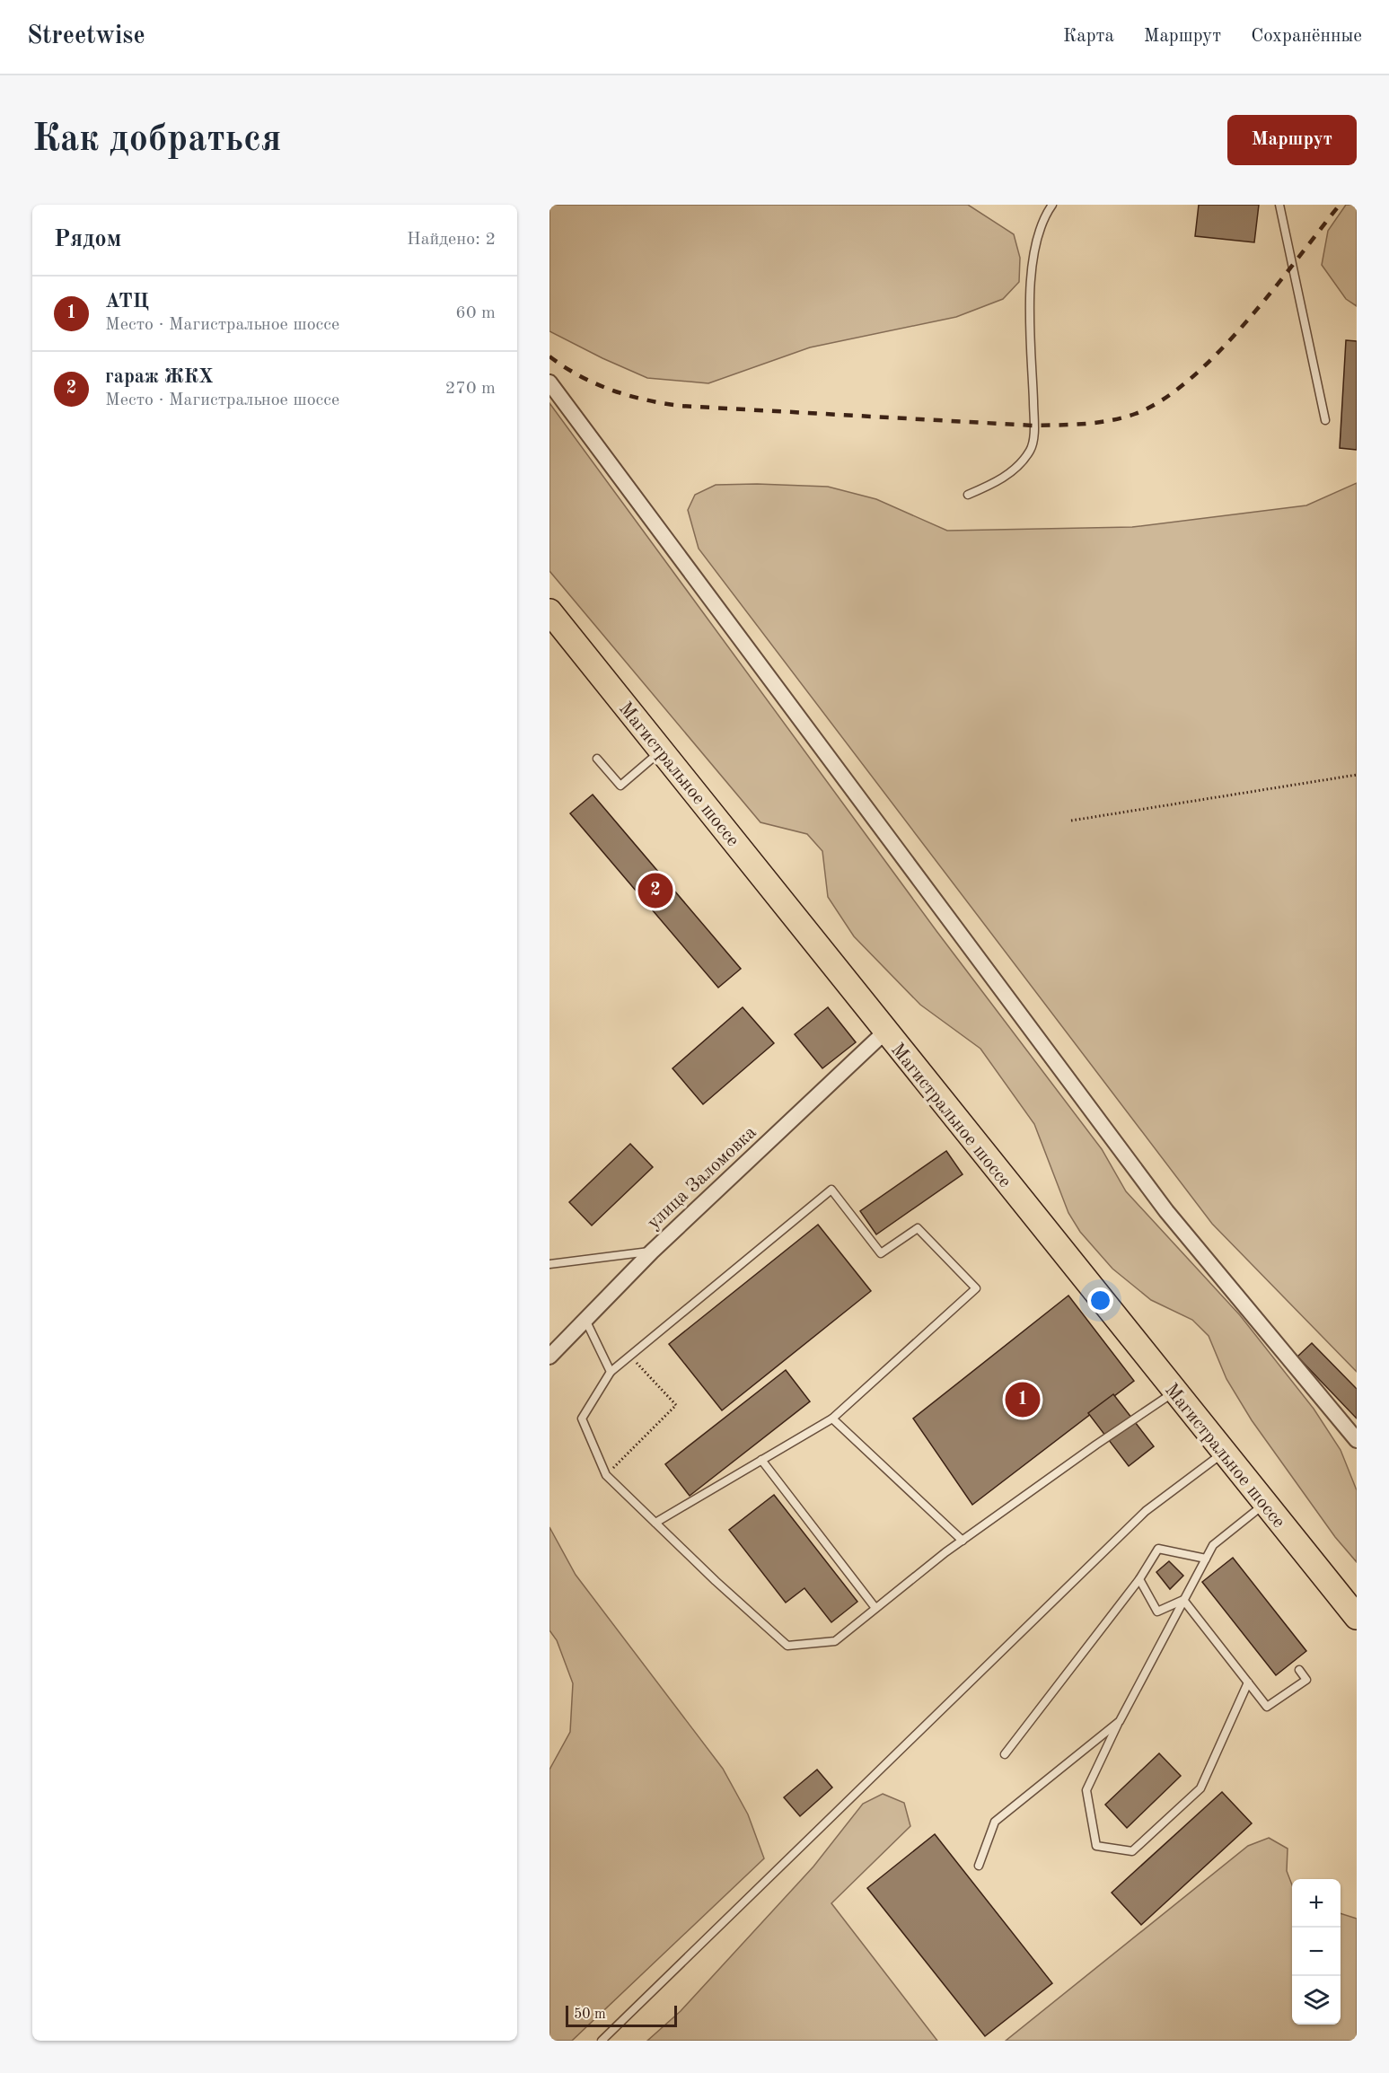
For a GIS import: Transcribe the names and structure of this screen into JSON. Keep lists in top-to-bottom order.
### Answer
{
  "streets": {
    "main road": ["Магистральное шоссе"],
    "street": ["улица Заломовка"]
  },
  "crossings": [
    ["Магистральное шоссе", "улица Заломовка"]
  ],
  "scale_bar": "50 m",
  "page": {
    "header": "Streetwise",
    "nav": ["Карта", "Маршрут", "Сохранённые"],
    "buttons": "Маршрут",
    "title": "Как добраться",
    "heading": ["Рядом", "Найдено: 2"],
    "list": [
      {
        "mark": "1",
        "name": "АТЦ",
        "note": "Место · Магистральное шоссе",
        "value": "60 m"
      },
      {
        "mark": "2",
        "name": "гараж ЖКХ",
        "note": "Место · Магистральное шоссе",
        "value": "270 m"
      }
    ],
    "pins": ["2", "1"],
    "map_buttons": ["+", "−"],
    "scale": "50 m"
  }
}
